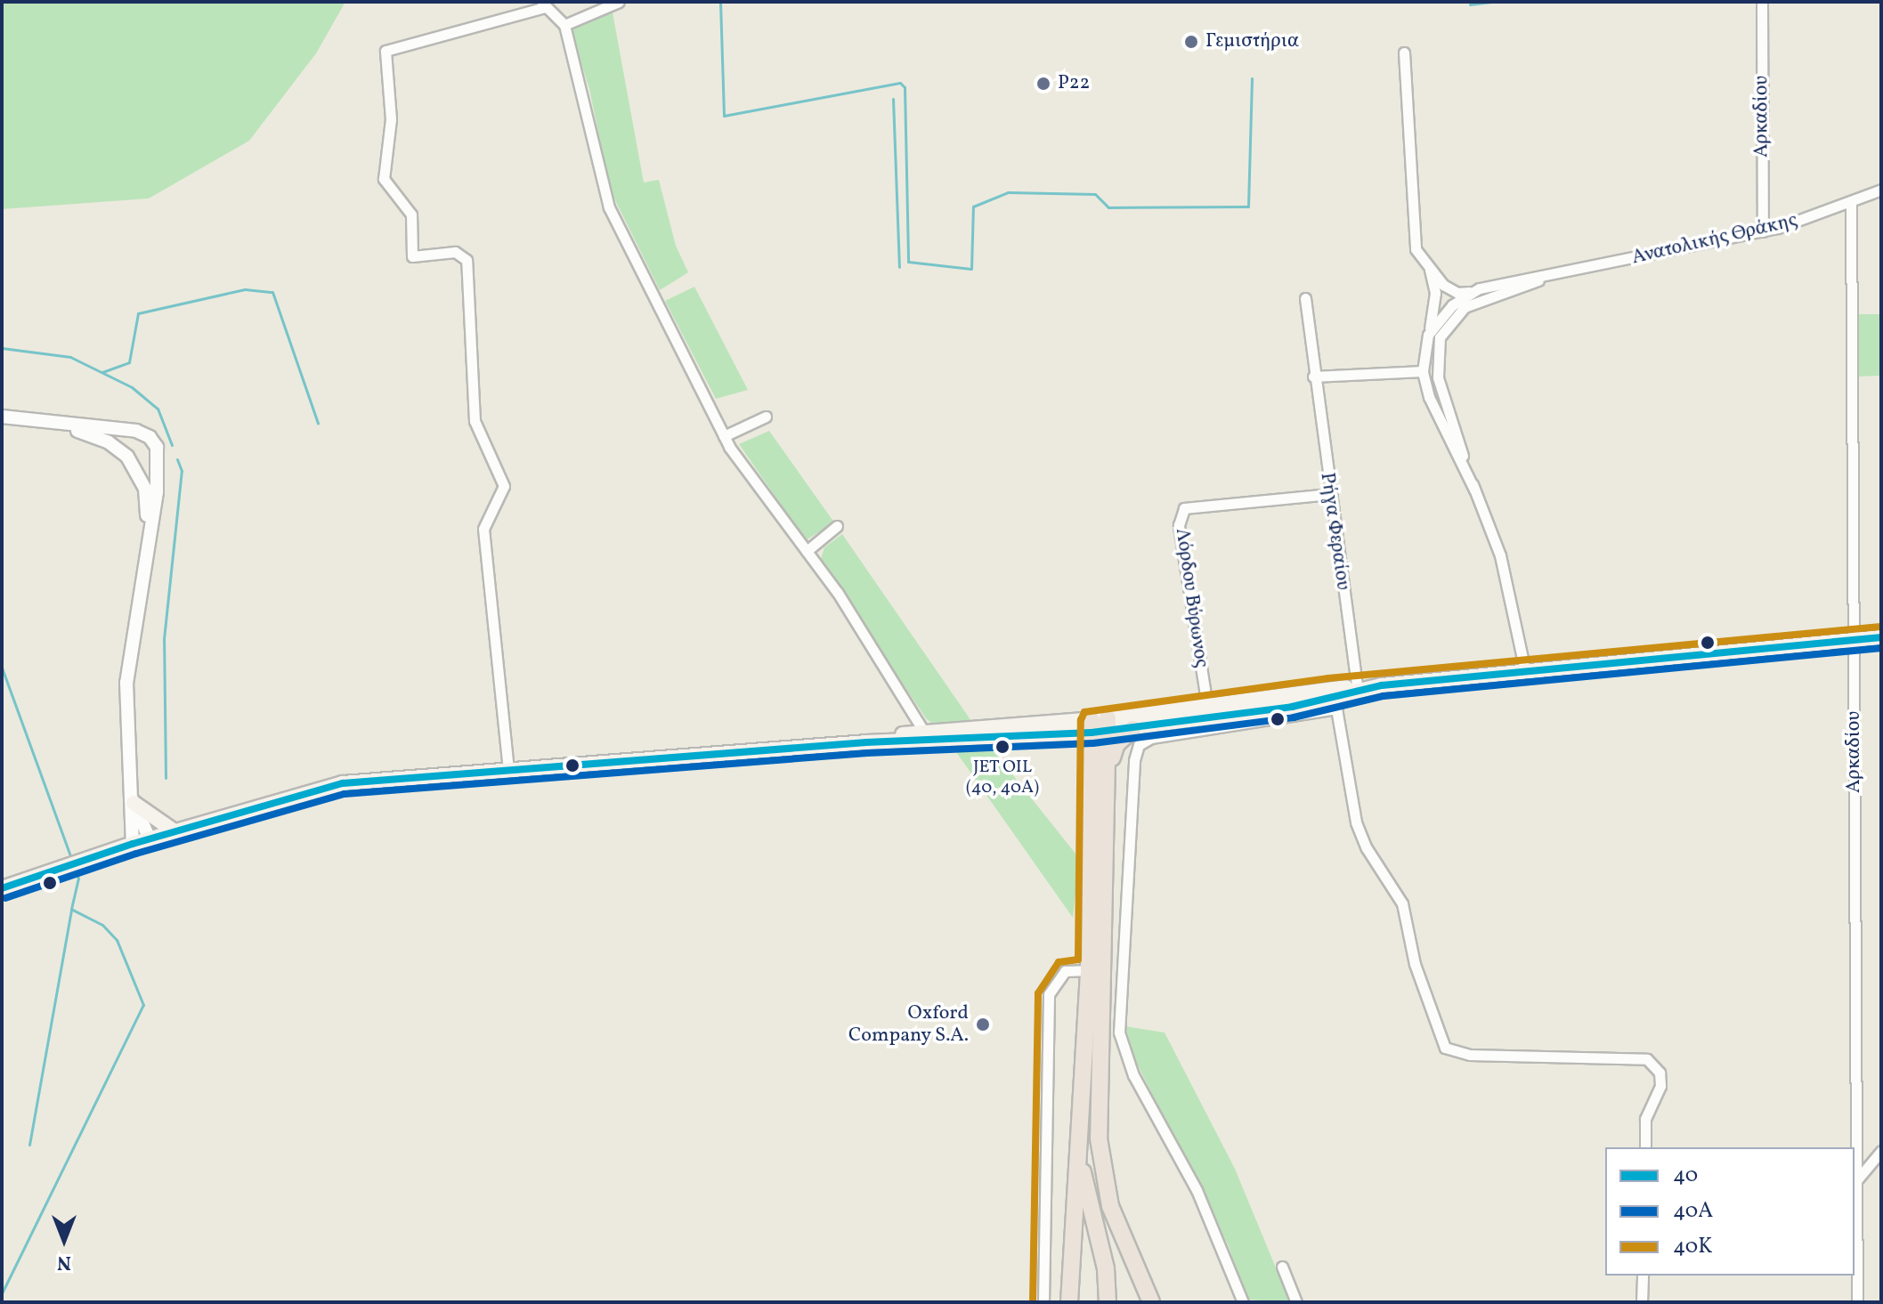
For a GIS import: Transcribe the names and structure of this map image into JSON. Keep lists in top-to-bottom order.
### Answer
{
  "streets": {
    "street": [
      "Αρκαδίου",
      "Ανατολικής Θράκης",
      "Ρήγα Φεραίου",
      "Λόρδου Βύρωνος"
    ]
  },
  "crossings": [
    ["Αρκαδίου", "Ανατολικής Θράκης"],
    ["Ρήγα Φεραίου", "Λόρδου Βύρωνος"]
  ],
  "places": [
    "Γεμιστήρια",
    "P22",
    "JET OIL (40, 40Α)",
    "Oxford Company S.A."
  ],
  "lines": ["transit line 40Κ", "transit line 40", "transit line 40Α"],
  "legend": ["40", "40Α", "40Κ"],
  "north": "bottom"
}
